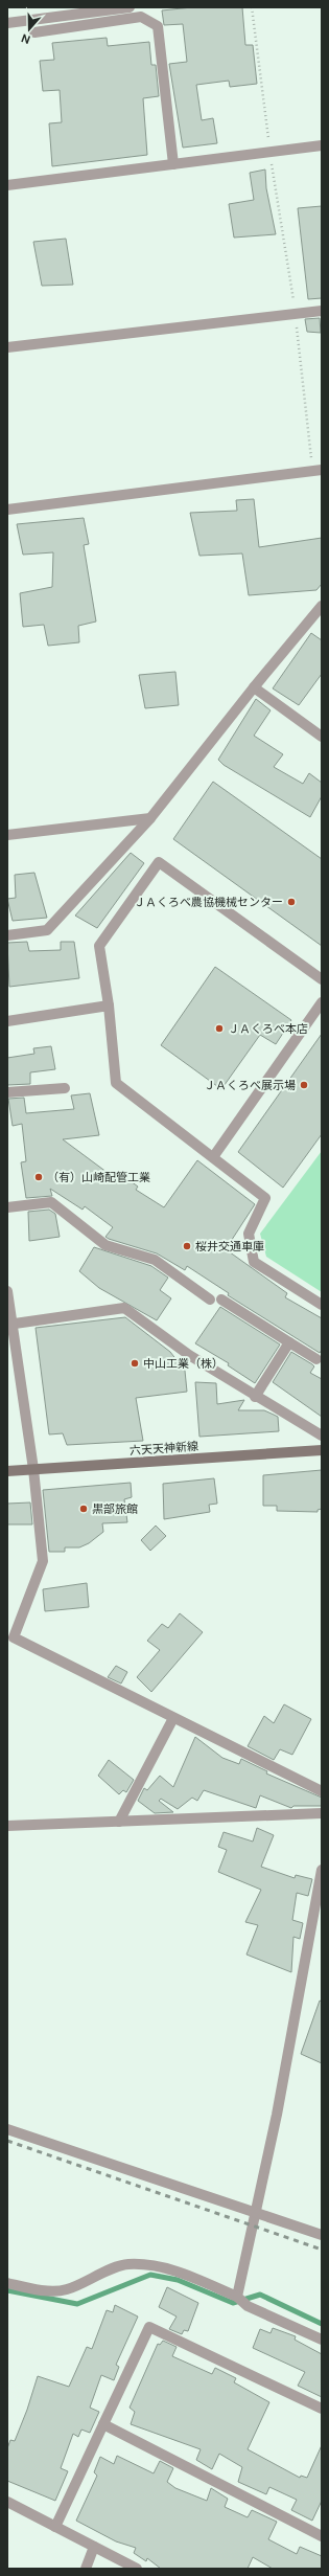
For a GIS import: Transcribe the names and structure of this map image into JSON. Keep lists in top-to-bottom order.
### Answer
{
  "streets": {
    "main road": ["六天天神新線"]
  },
  "places": [
    "ＪＡくろべ農協機械センター",
    "ＪＡくろべ本店",
    "ＪＡくろべ展示場",
    "（有）山崎配管工業",
    "桜井交通車庫",
    "中山工業（株）",
    "黒部旅館"
  ],
  "north": "bottom"
}
